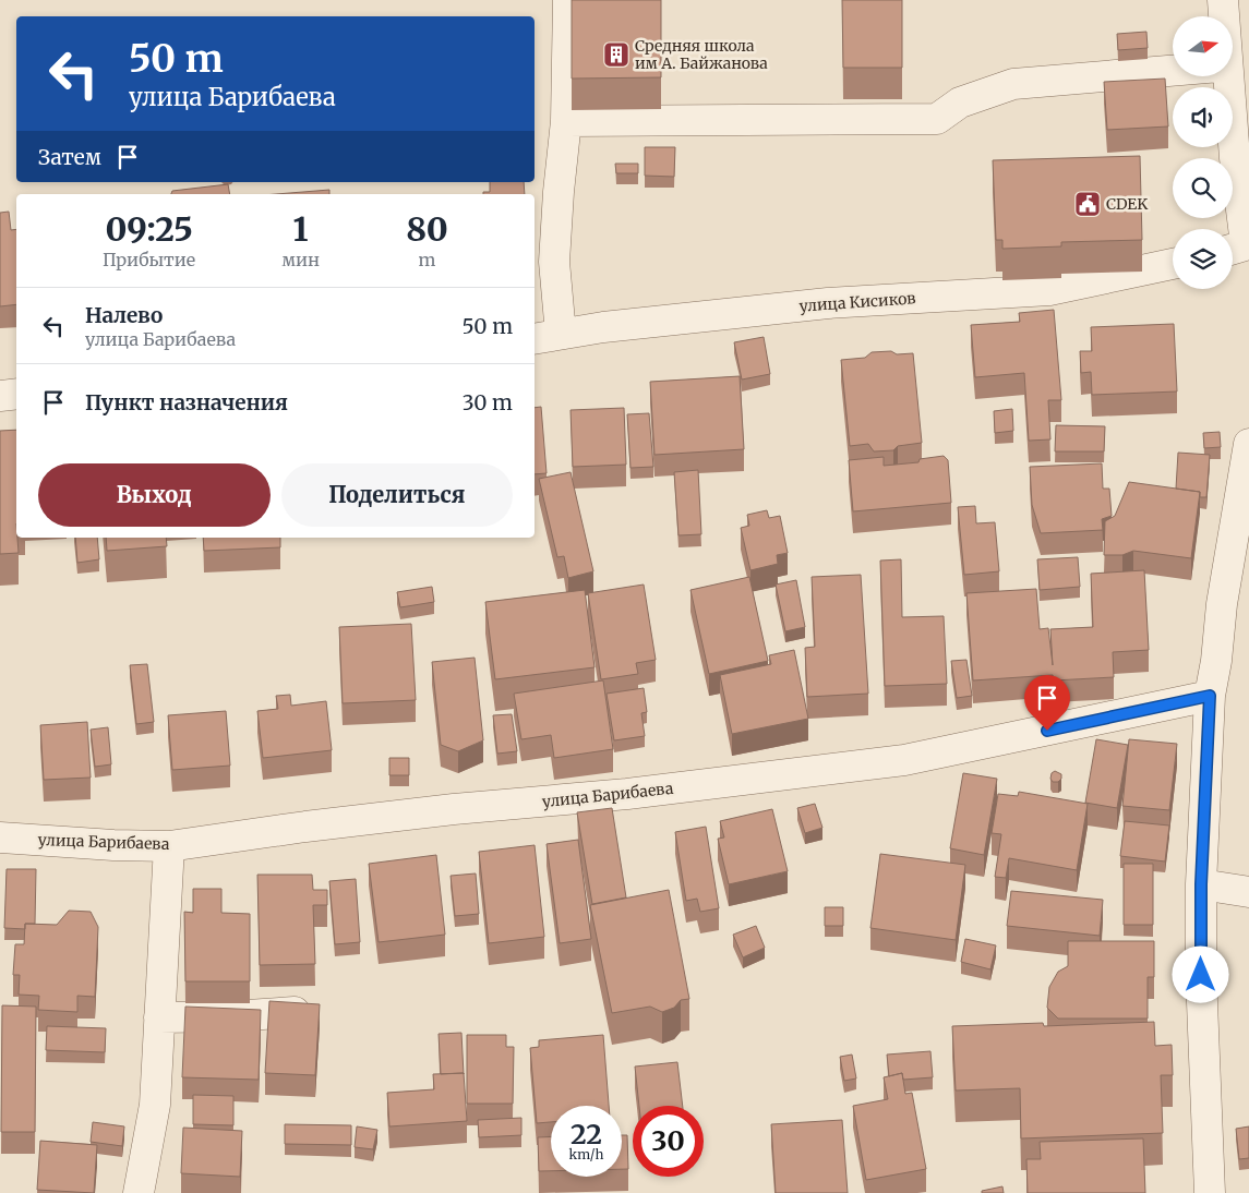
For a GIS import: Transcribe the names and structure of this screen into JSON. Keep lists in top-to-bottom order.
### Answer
{
  "streets": {
    "street": ["улица Кисиков", "улица Барибаева"]
  },
  "places": {
    "building": ["Средняя школа им А. Байжанова"],
    "public building": ["CDEK"]
  },
  "north": "right",
  "page": {
    "turn": ["50 m", "улица Барибаева"],
    "then": "Затем",
    "eta": [
      "09:25",
      "Прибытие",
      "1",
      "мин",
      "80",
      "m"
    ],
    "list": [
      {
        "name": "Налево",
        "note": "улица Барибаева",
        "value": "50 m"
      },
      {
        "name": "Пункт назначения",
        "value": "30 m"
      }
    ],
    "buttons": ["Выход", "Поделиться"],
    "speed": "22 km/h",
    "limit": "30"
  }
}
